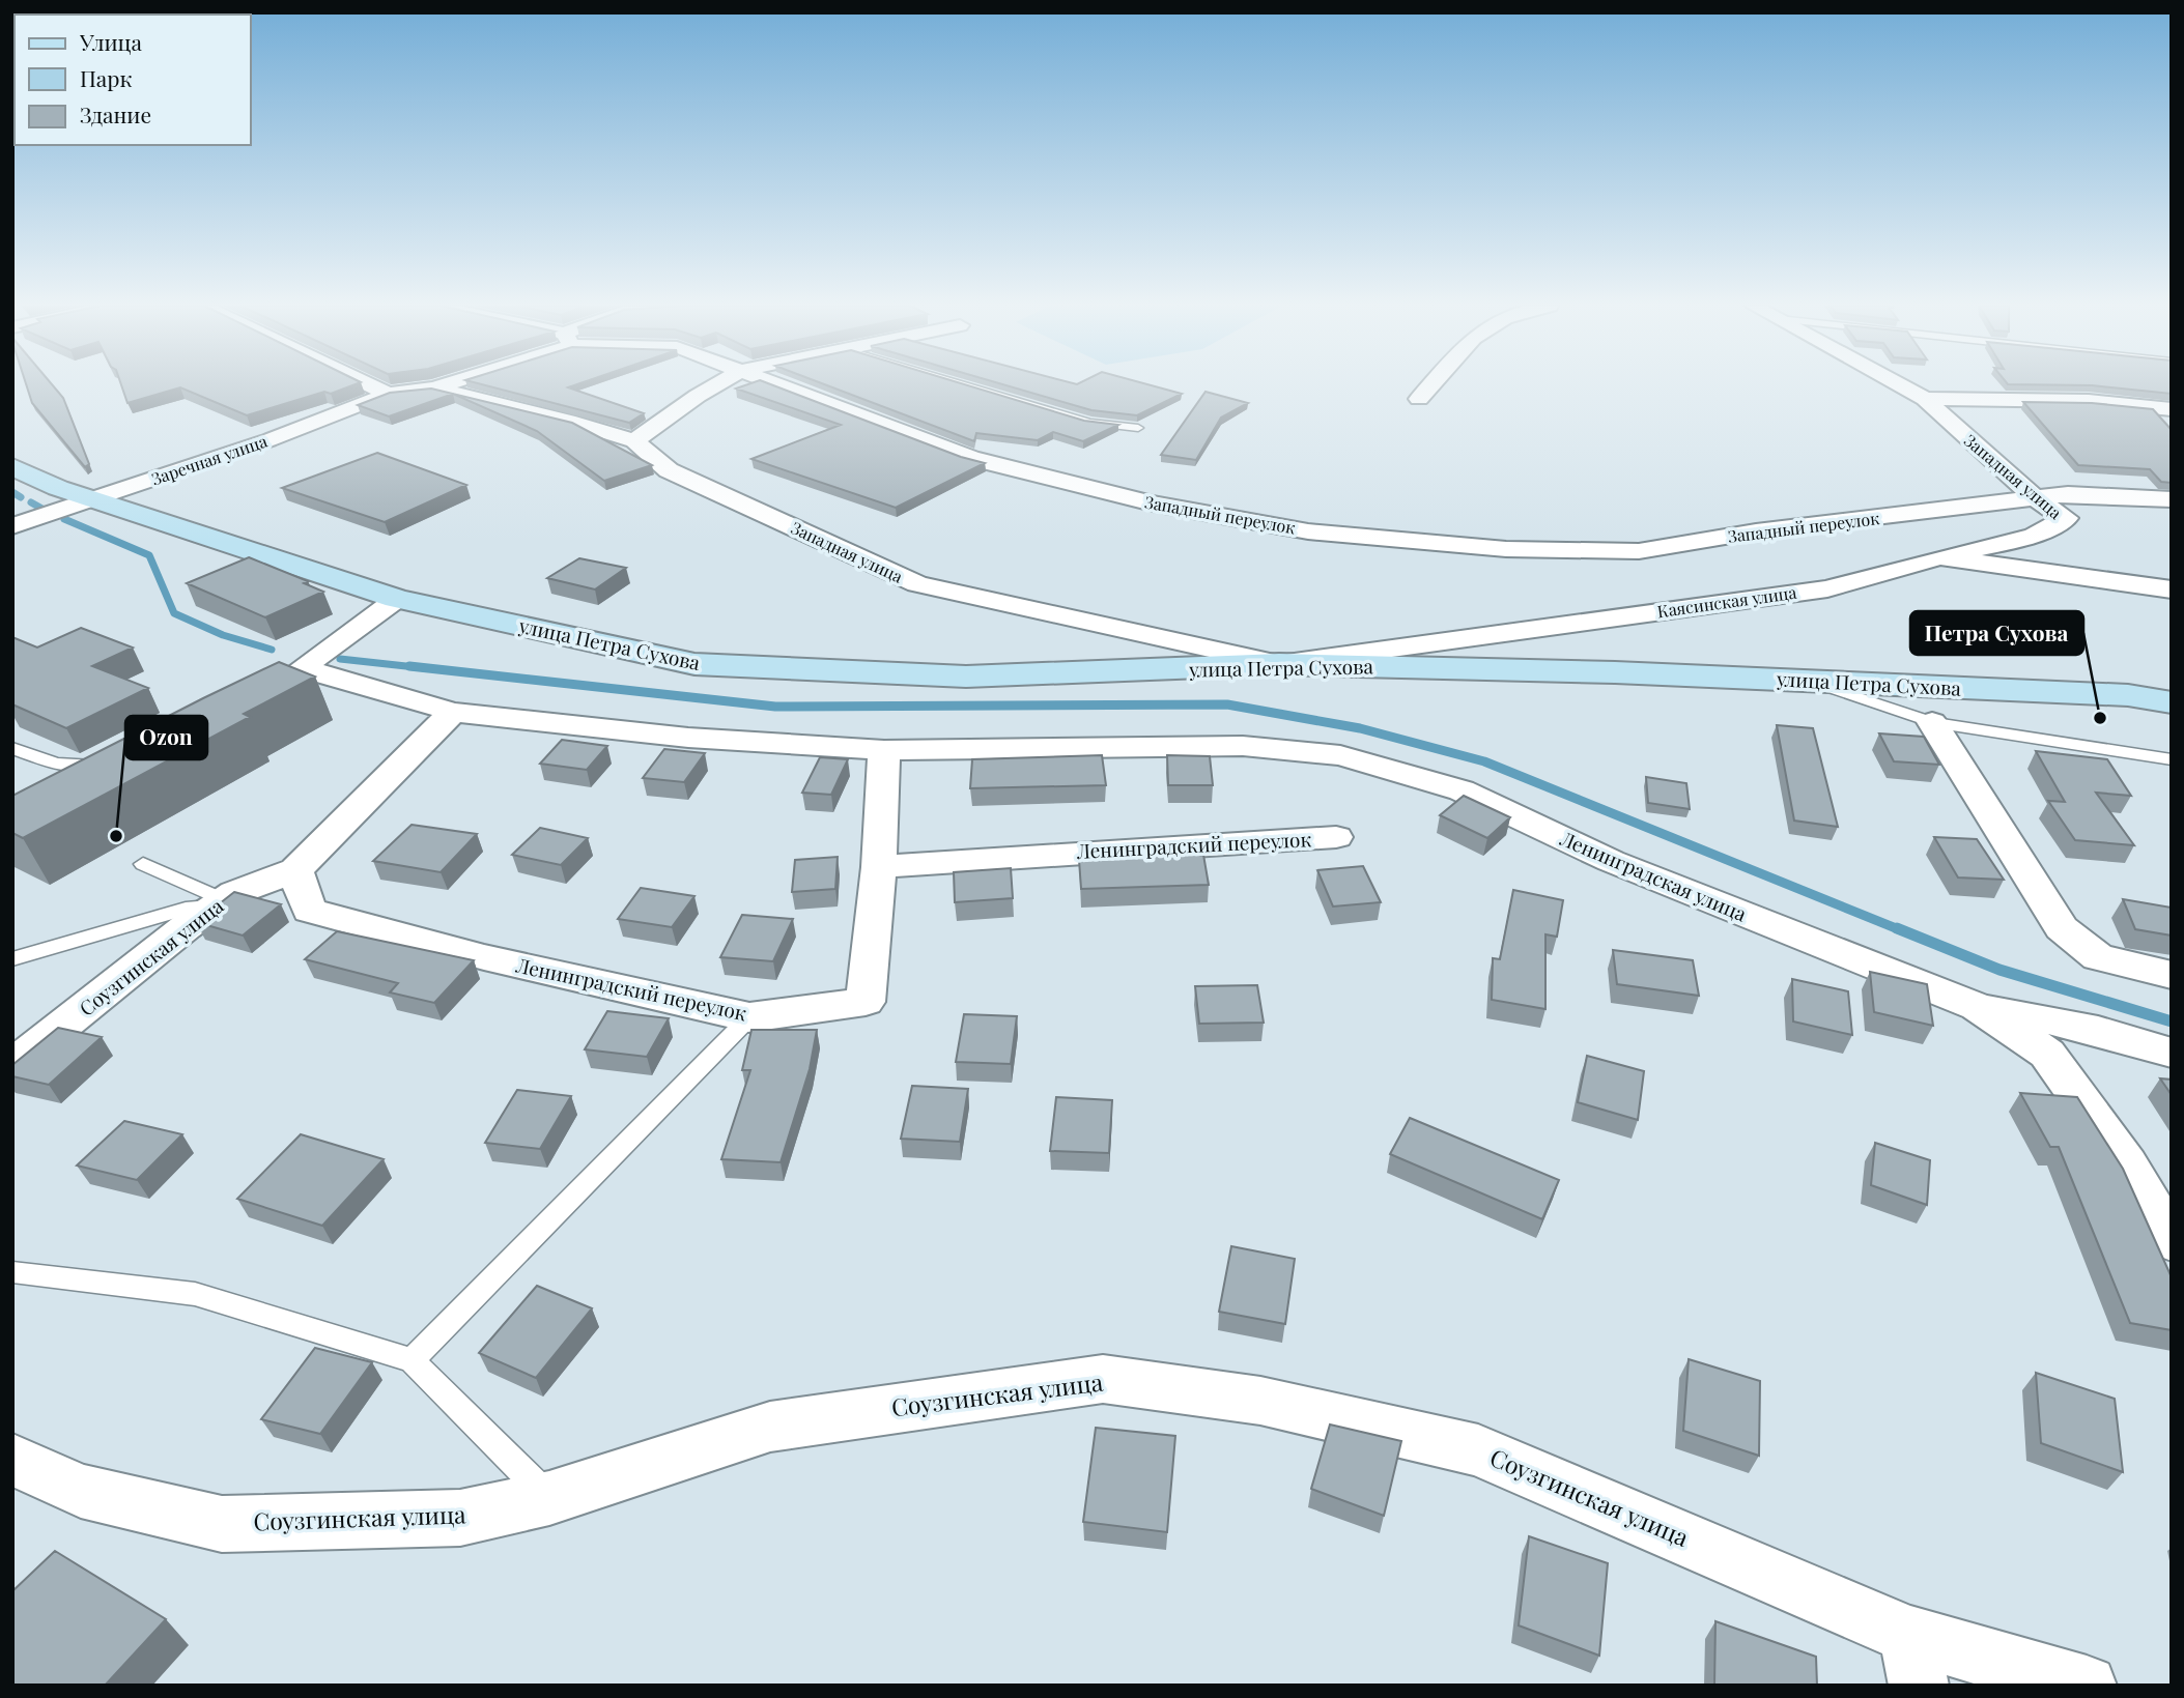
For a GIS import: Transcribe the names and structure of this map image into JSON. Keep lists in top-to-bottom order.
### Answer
{
  "streets": {
    "street": [
      "Заречная улица",
      "Западная улица",
      "Западный переулок",
      "Каясинская улица",
      "улица Петра Сухова",
      "Ленинградский переулок",
      "Ленинградская улица",
      "Соузгинская улица"
    ]
  },
  "crossings": [
    ["Заречная улица", "Западная улица"],
    ["Заречная улица", "улица Петра Сухова"],
    ["Западная улица", "Западный переулок"],
    ["Западная улица", "Каясинская улица"],
    ["Западная улица", "улица Петра Сухова"],
    ["Каясинская улица", "улица Петра Сухова"],
    ["Ленинградский переулок", "Ленинградская улица"],
    ["Ленинградский переулок", "Соузгинская улица"]
  ],
  "places": ["Петра Сухова", "Ozon"],
  "legend": ["Улица", "Парк", "Здание"]
}
